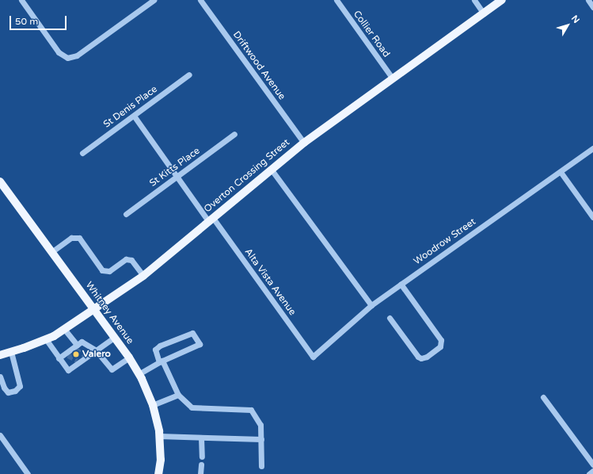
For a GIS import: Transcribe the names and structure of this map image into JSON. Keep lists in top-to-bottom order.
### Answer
{
  "streets": {
    "main road": ["Overton Crossing Street", "Whitney Avenue"],
    "street": [
      "Collier Road",
      "Driftwood Avenue",
      "St Denis Place",
      "St Kitts Place",
      "Woodrow Street",
      "Alta Vista Avenue"
    ]
  },
  "crossings": [
    ["Collier Road", "Overton Crossing Street"],
    ["Driftwood Avenue", "Overton Crossing Street"],
    ["St Denis Place", "Alta Vista Avenue"],
    ["St Kitts Place", "Alta Vista Avenue"],
    ["Overton Crossing Street", "Alta Vista Avenue"],
    ["Overton Crossing Street", "Whitney Avenue"],
    ["Woodrow Street", "Alta Vista Avenue"]
  ],
  "places": ["Valero"],
  "scale_bar": "50 m",
  "north": "top right"
}
